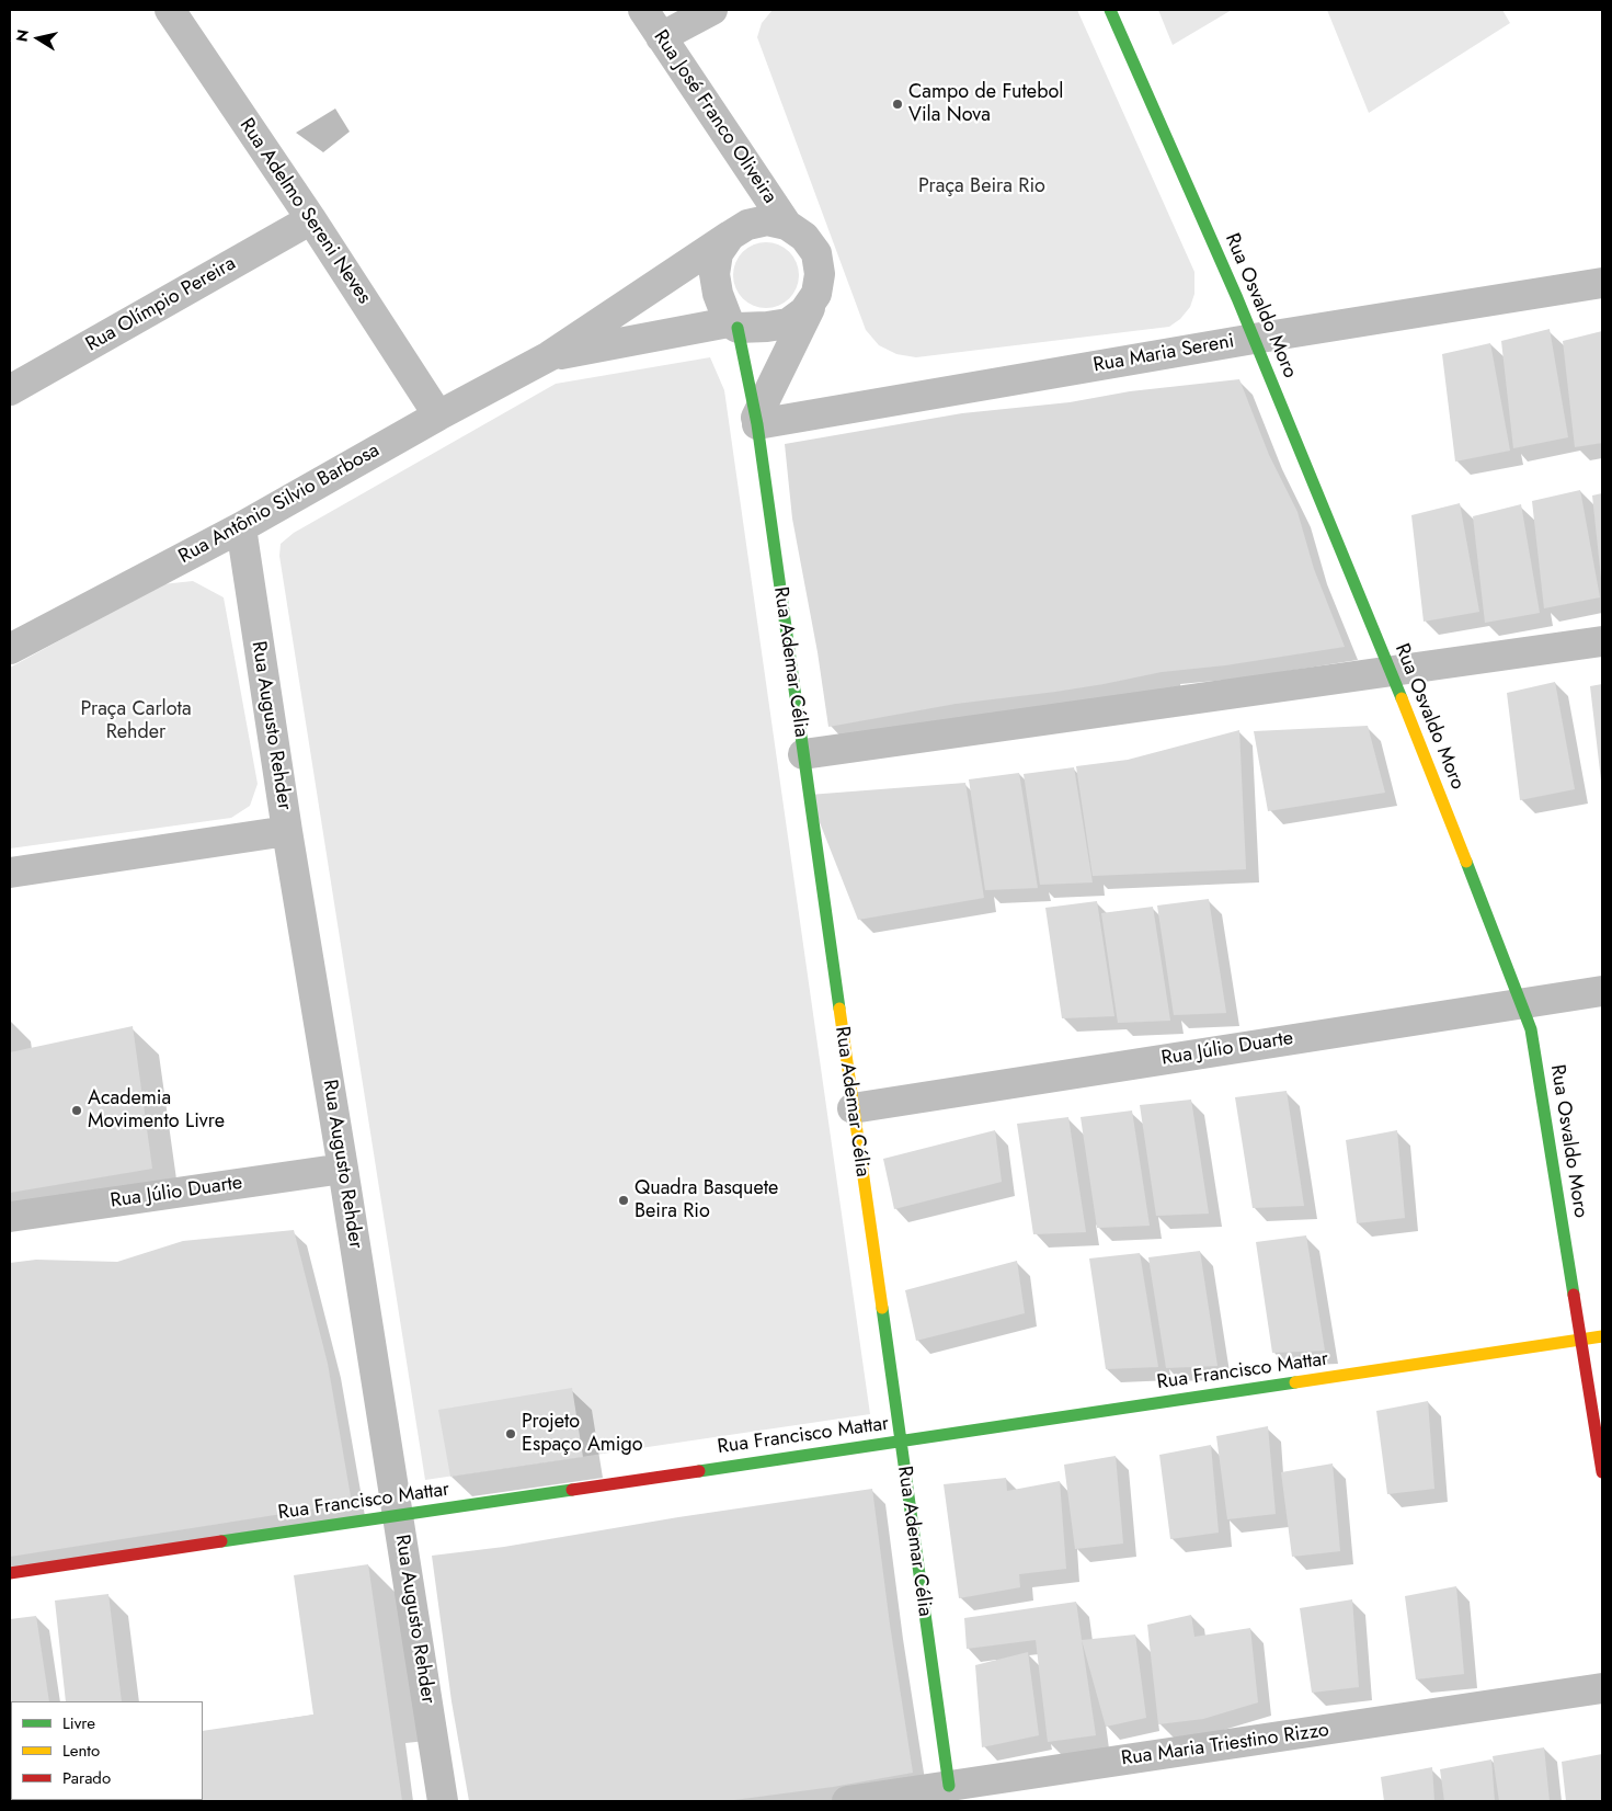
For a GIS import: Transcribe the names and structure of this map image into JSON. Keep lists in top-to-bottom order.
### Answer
{
  "streets": {
    "street": [
      "Rua José Franco Oliveira",
      "Rua Adelmo Sereni Neves",
      "Rua Olímpio Pereira",
      "Rua Osvaldo Moro",
      "Rua Maria Sereni",
      "Rua Antônio Silvio Barbosa",
      "Rua Ademar Célia",
      "Rua Augusto Rehder",
      "Rua Júlio Duarte",
      "Rua Francisco Mattar",
      "Rua Maria Triestino Rizzo"
    ]
  },
  "crossings": [
    ["Rua José Franco Oliveira", "Rua Ademar Célia"],
    ["Rua Adelmo Sereni Neves", "Rua Olímpio Pereira"],
    ["Rua Adelmo Sereni Neves", "Rua Antônio Silvio Barbosa"],
    ["Rua Osvaldo Moro", "Rua Maria Sereni"],
    ["Rua Osvaldo Moro", "Rua Júlio Duarte"],
    ["Rua Osvaldo Moro", "Rua Francisco Mattar"],
    ["Rua Maria Sereni", "Rua Ademar Célia"],
    ["Rua Antônio Silvio Barbosa", "Rua Augusto Rehder"],
    ["Rua Ademar Célia", "Rua Júlio Duarte"],
    ["Rua Ademar Célia", "Rua Francisco Mattar"],
    ["Rua Ademar Célia", "Rua Maria Triestino Rizzo"],
    ["Rua Augusto Rehder", "Rua Júlio Duarte"],
    ["Rua Augusto Rehder", "Rua Francisco Mattar"]
  ],
  "parks": ["Praça Beira Rio", "Praça Carlota Rehder"],
  "places": [
    "Campo de Futebol Vila Nova",
    "Academia Movimento Livre",
    "Quadra Basquete Beira Rio",
    "Projeto Espaço Amigo"
  ],
  "legend": ["Livre", "Lento", "Parado"],
  "north": "left"
}
